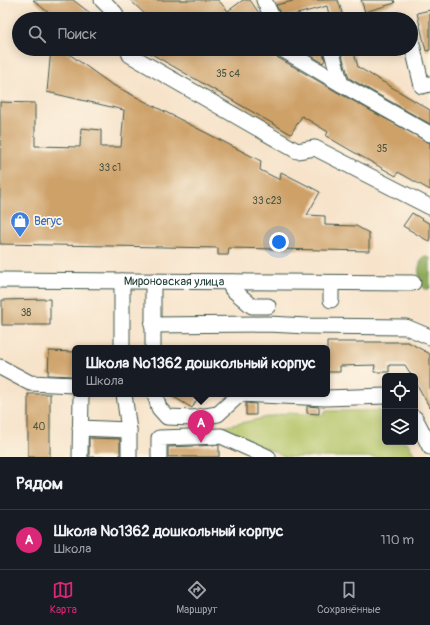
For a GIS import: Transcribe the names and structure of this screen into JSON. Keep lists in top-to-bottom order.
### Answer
{
  "streets": {
    "street": ["Мироновская улица"]
  },
  "places": {
    "shop": ["Вегус"]
  },
  "house_numbers": [
    "35 с4",
    "35",
    "33 с1",
    "33 с23",
    "38",
    "40"
  ],
  "page": {
    "search": "Поиск",
    "popup": ["Школа №1362 дошкольный корпус", "Школа"],
    "pins": "A",
    "heading": "Рядом",
    "list": [
      {
        "mark": "A",
        "name": "Школа №1362 дошкольный корпус",
        "note": "Школа",
        "value": "110 m"
      }
    ],
    "nav": ["Карта", "Маршрут", "Сохранённые"]
  }
}
